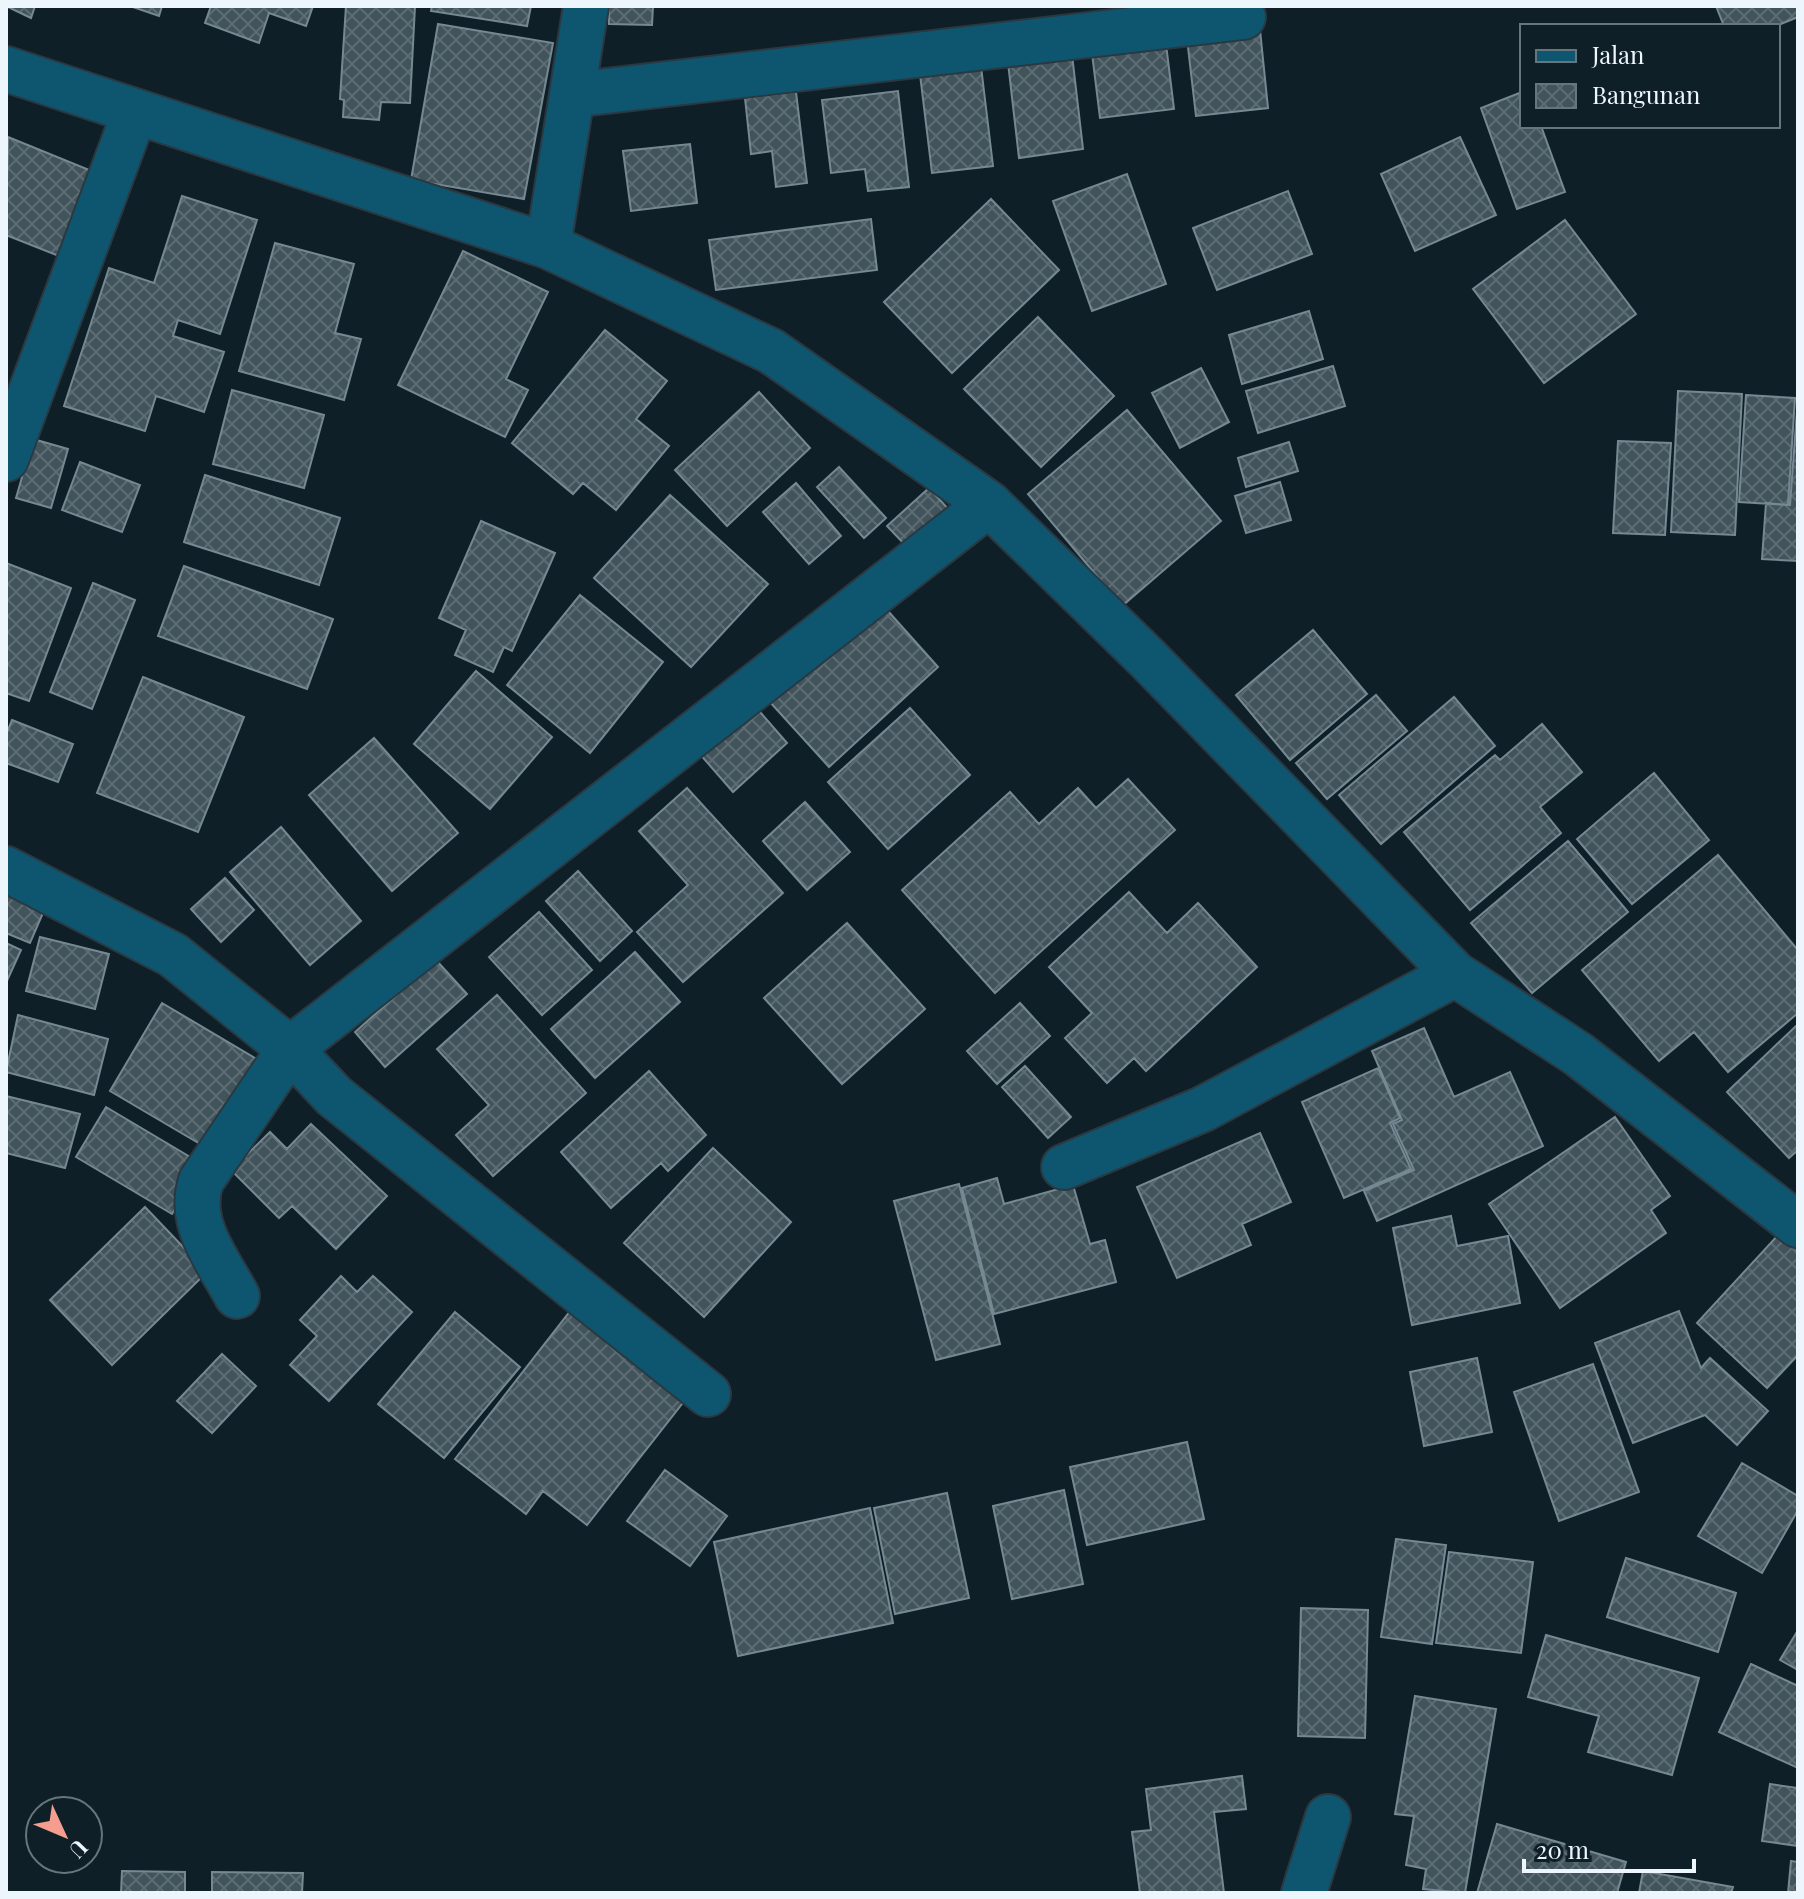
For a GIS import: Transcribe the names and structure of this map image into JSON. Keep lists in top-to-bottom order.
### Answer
{
  "legend": ["Jalan", "Bangunan"],
  "scale_bar": "20 m",
  "north": "bottom right"
}
